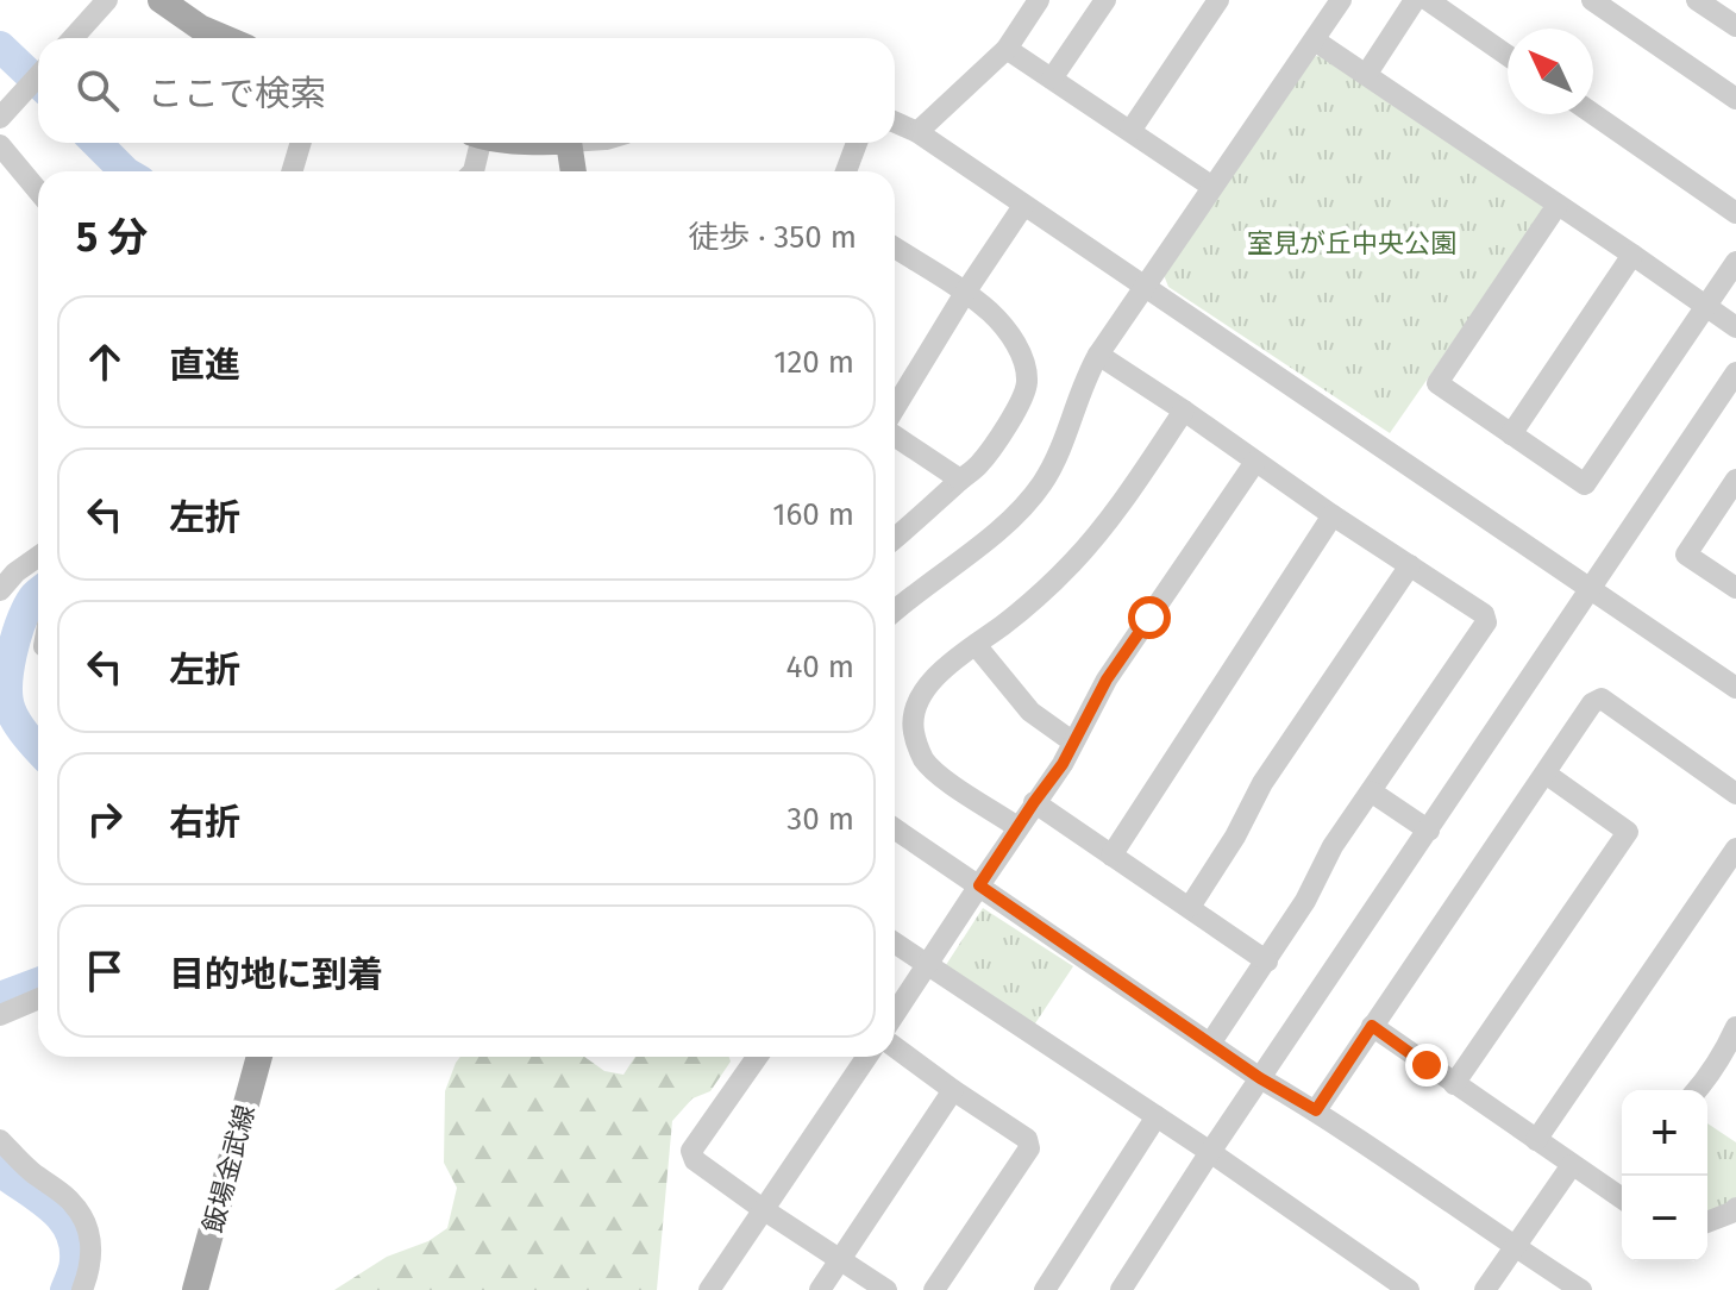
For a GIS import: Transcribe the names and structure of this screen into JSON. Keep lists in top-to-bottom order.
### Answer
{
  "streets": {
    "main road": ["飯場金武線"]
  },
  "parks": ["室見が丘中央公園"],
  "north": "top left",
  "page": {
    "search": "ここで検索",
    "heading": ["5 分", "徒歩 · 350 m"],
    "list": [
      ["直進", "120 m"],
      ["左折", "160 m"],
      ["左折", "40 m"],
      ["右折", "30 m"],
      "目的地に到着"
    ],
    "map_buttons": ["+", "−"]
  }
}
